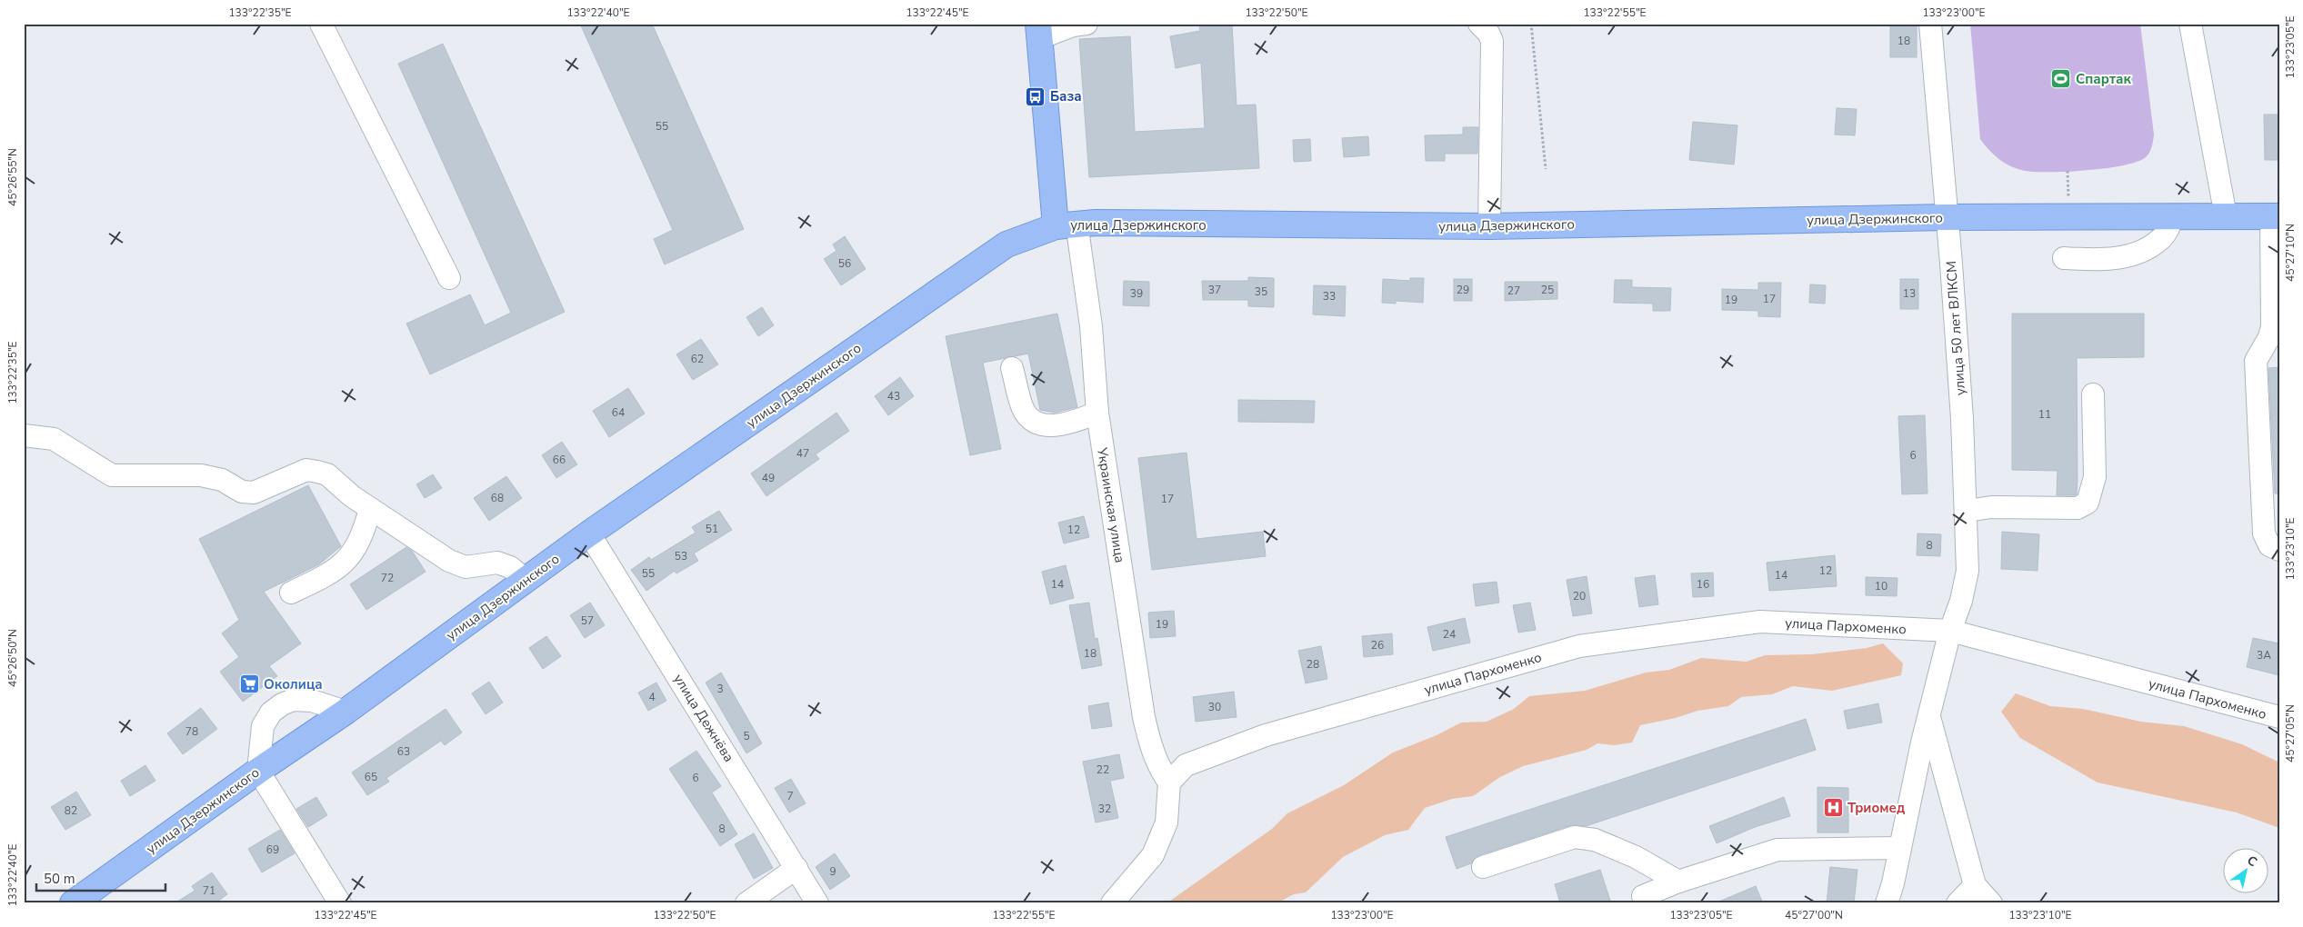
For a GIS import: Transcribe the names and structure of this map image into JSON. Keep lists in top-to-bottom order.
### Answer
{
  "streets": {
    "main road": ["улица Дзержинского", "Украинская улица"],
    "street": ["улица 50 лет ВЛКСМ", "улица Пархоменко", "улица Дежнёва"]
  },
  "crossings": [
    ["улица Дзержинского", "улица 50 лет ВЛКСМ"],
    ["улица Дзержинского", "Украинская улица"],
    ["улица Дзержинского", "улица Дежнёва"],
    ["улица 50 лет ВЛКСМ", "улица Пархоменко"],
    ["Украинская улица", "улица Пархоменко"]
  ],
  "places": {
    "sports": ["Спартак"],
    "bus stop": ["База"],
    "supermarket": ["Околица"],
    "hospital": ["Триомед"]
  },
  "house_numbers": [
    "18",
    "55",
    "56",
    "37",
    "29",
    "25",
    "27",
    "35",
    "39",
    "13",
    "33",
    "17",
    "19",
    "62",
    "43",
    "64",
    "11",
    "47",
    "6",
    "66",
    "49",
    "68",
    "17",
    "51",
    "12",
    "8",
    "53",
    "12",
    "55",
    "14",
    "72",
    "14",
    "16",
    "10",
    "20",
    "57",
    "19",
    "24",
    "26",
    "18",
    "3А",
    "28",
    "3",
    "4",
    "30",
    "78",
    "5",
    "63",
    "22",
    "65",
    "6",
    "7",
    "32",
    "82",
    "8",
    "69",
    "9",
    "71"
  ],
  "scale_bar": "50 m",
  "north": "top right",
  "coordinates": [
    "133°22'35\"E",
    "133°22'40\"E",
    "133°22'45\"E",
    "133°22'50\"E",
    "133°22'55\"E",
    "133°23'00\"E",
    "133°23'05\"E",
    "45°26'55\"N",
    "45°27'10\"N",
    "133°23'10\"E",
    "45°26'50\"N",
    "45°27'05\"N",
    "45°27'00\"N"
  ]
}
